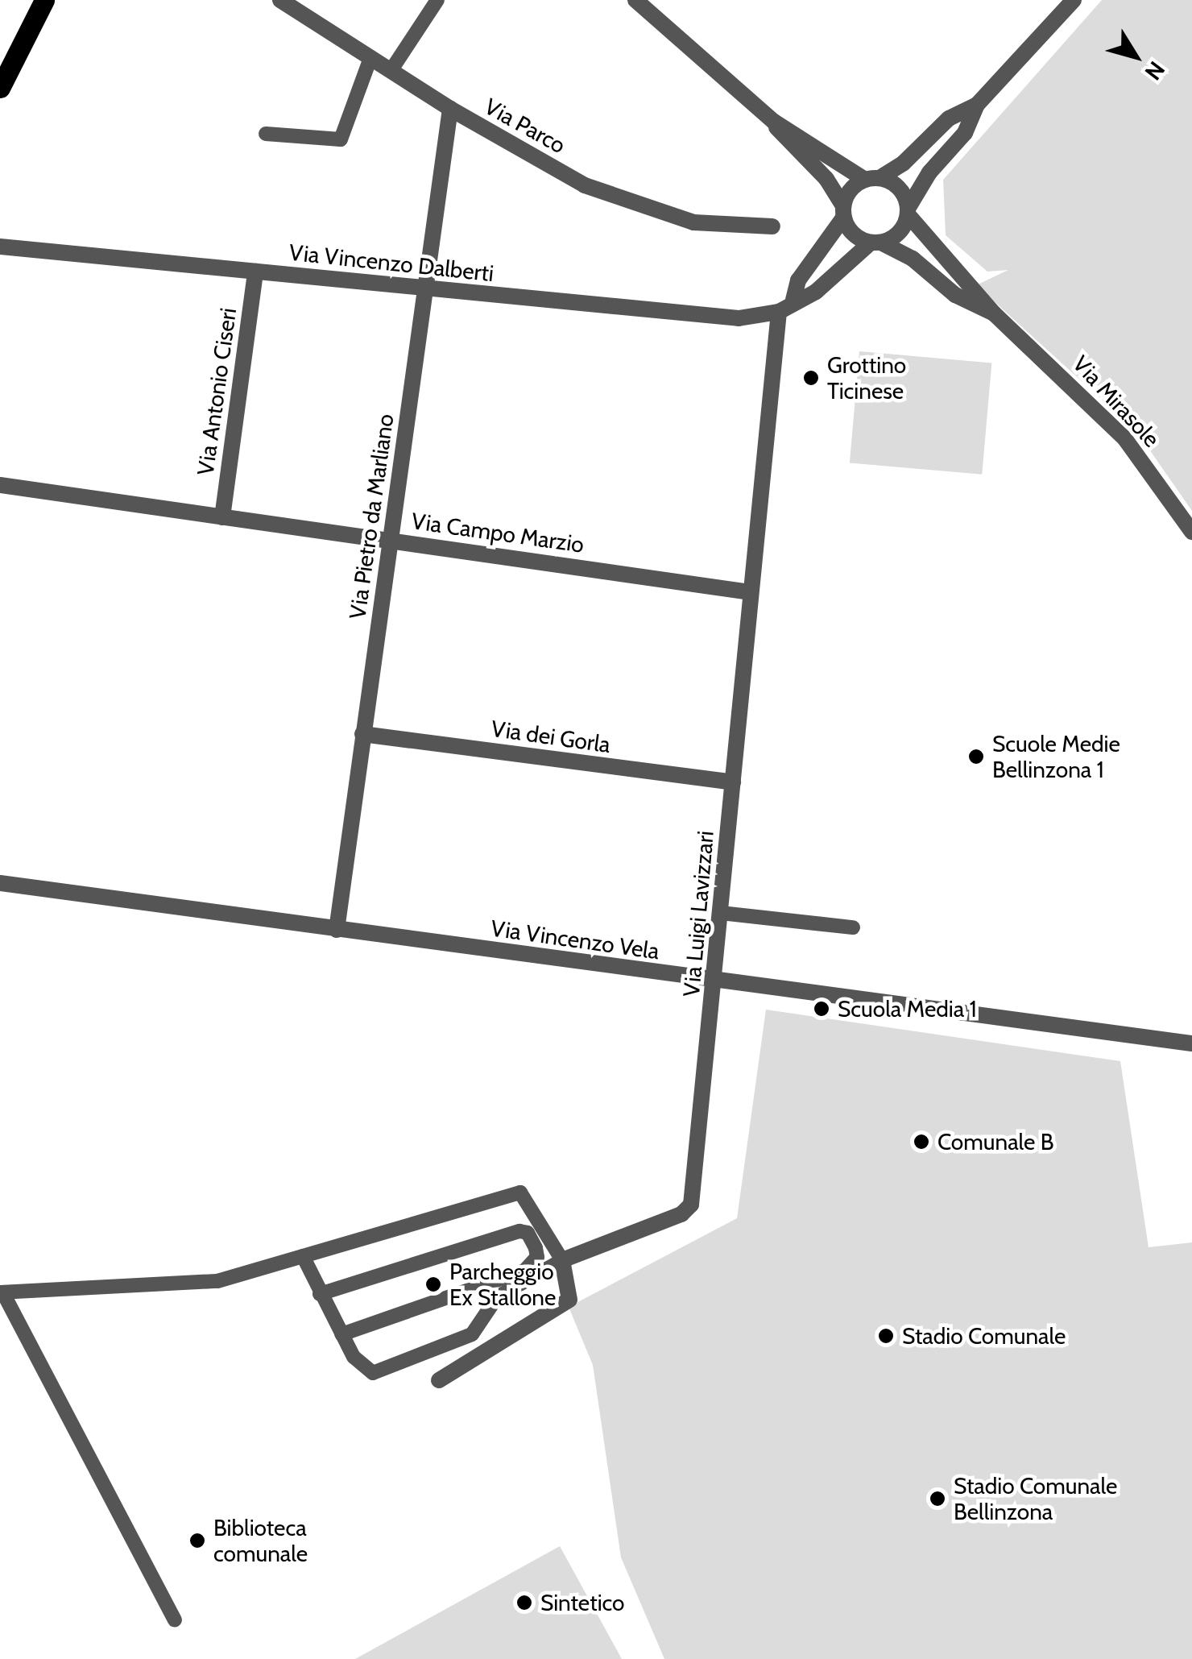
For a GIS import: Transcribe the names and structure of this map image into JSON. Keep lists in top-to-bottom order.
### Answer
{
  "streets": {
    "street": [
      "Via Parco",
      "Via Vincenzo Dalberti",
      "Via Antonio Ciseri",
      "Via Mirasole",
      "Via Pietro da Marliano",
      "Via Campo Marzio",
      "Via dei Gorla",
      "Via Luigi Lavizzari",
      "Via Vincenzo Vela"
    ]
  },
  "crossings": [
    ["Via Parco", "Via Pietro da Marliano"],
    ["Via Vincenzo Dalberti", "Via Antonio Ciseri"],
    ["Via Vincenzo Dalberti", "Via Pietro da Marliano"],
    ["Via Vincenzo Dalberti", "Via Luigi Lavizzari"],
    ["Via Antonio Ciseri", "Via Campo Marzio"],
    ["Via Pietro da Marliano", "Via Campo Marzio"],
    ["Via Pietro da Marliano", "Via dei Gorla"],
    ["Via Pietro da Marliano", "Via Vincenzo Vela"],
    ["Via Campo Marzio", "Via Luigi Lavizzari"],
    ["Via dei Gorla", "Via Luigi Lavizzari"],
    ["Via Luigi Lavizzari", "Via Vincenzo Vela"]
  ],
  "places": [
    "Grottino Ticinese",
    "Scuole Medie Bellinzona 1",
    "Scuola Media 1",
    "Comunale B",
    "Parcheggio Ex Stallone",
    "Stadio Comunale",
    "Stadio Comunale Bellinzona",
    "Biblioteca comunale",
    "Sintetico"
  ],
  "north": "bottom right"
}
